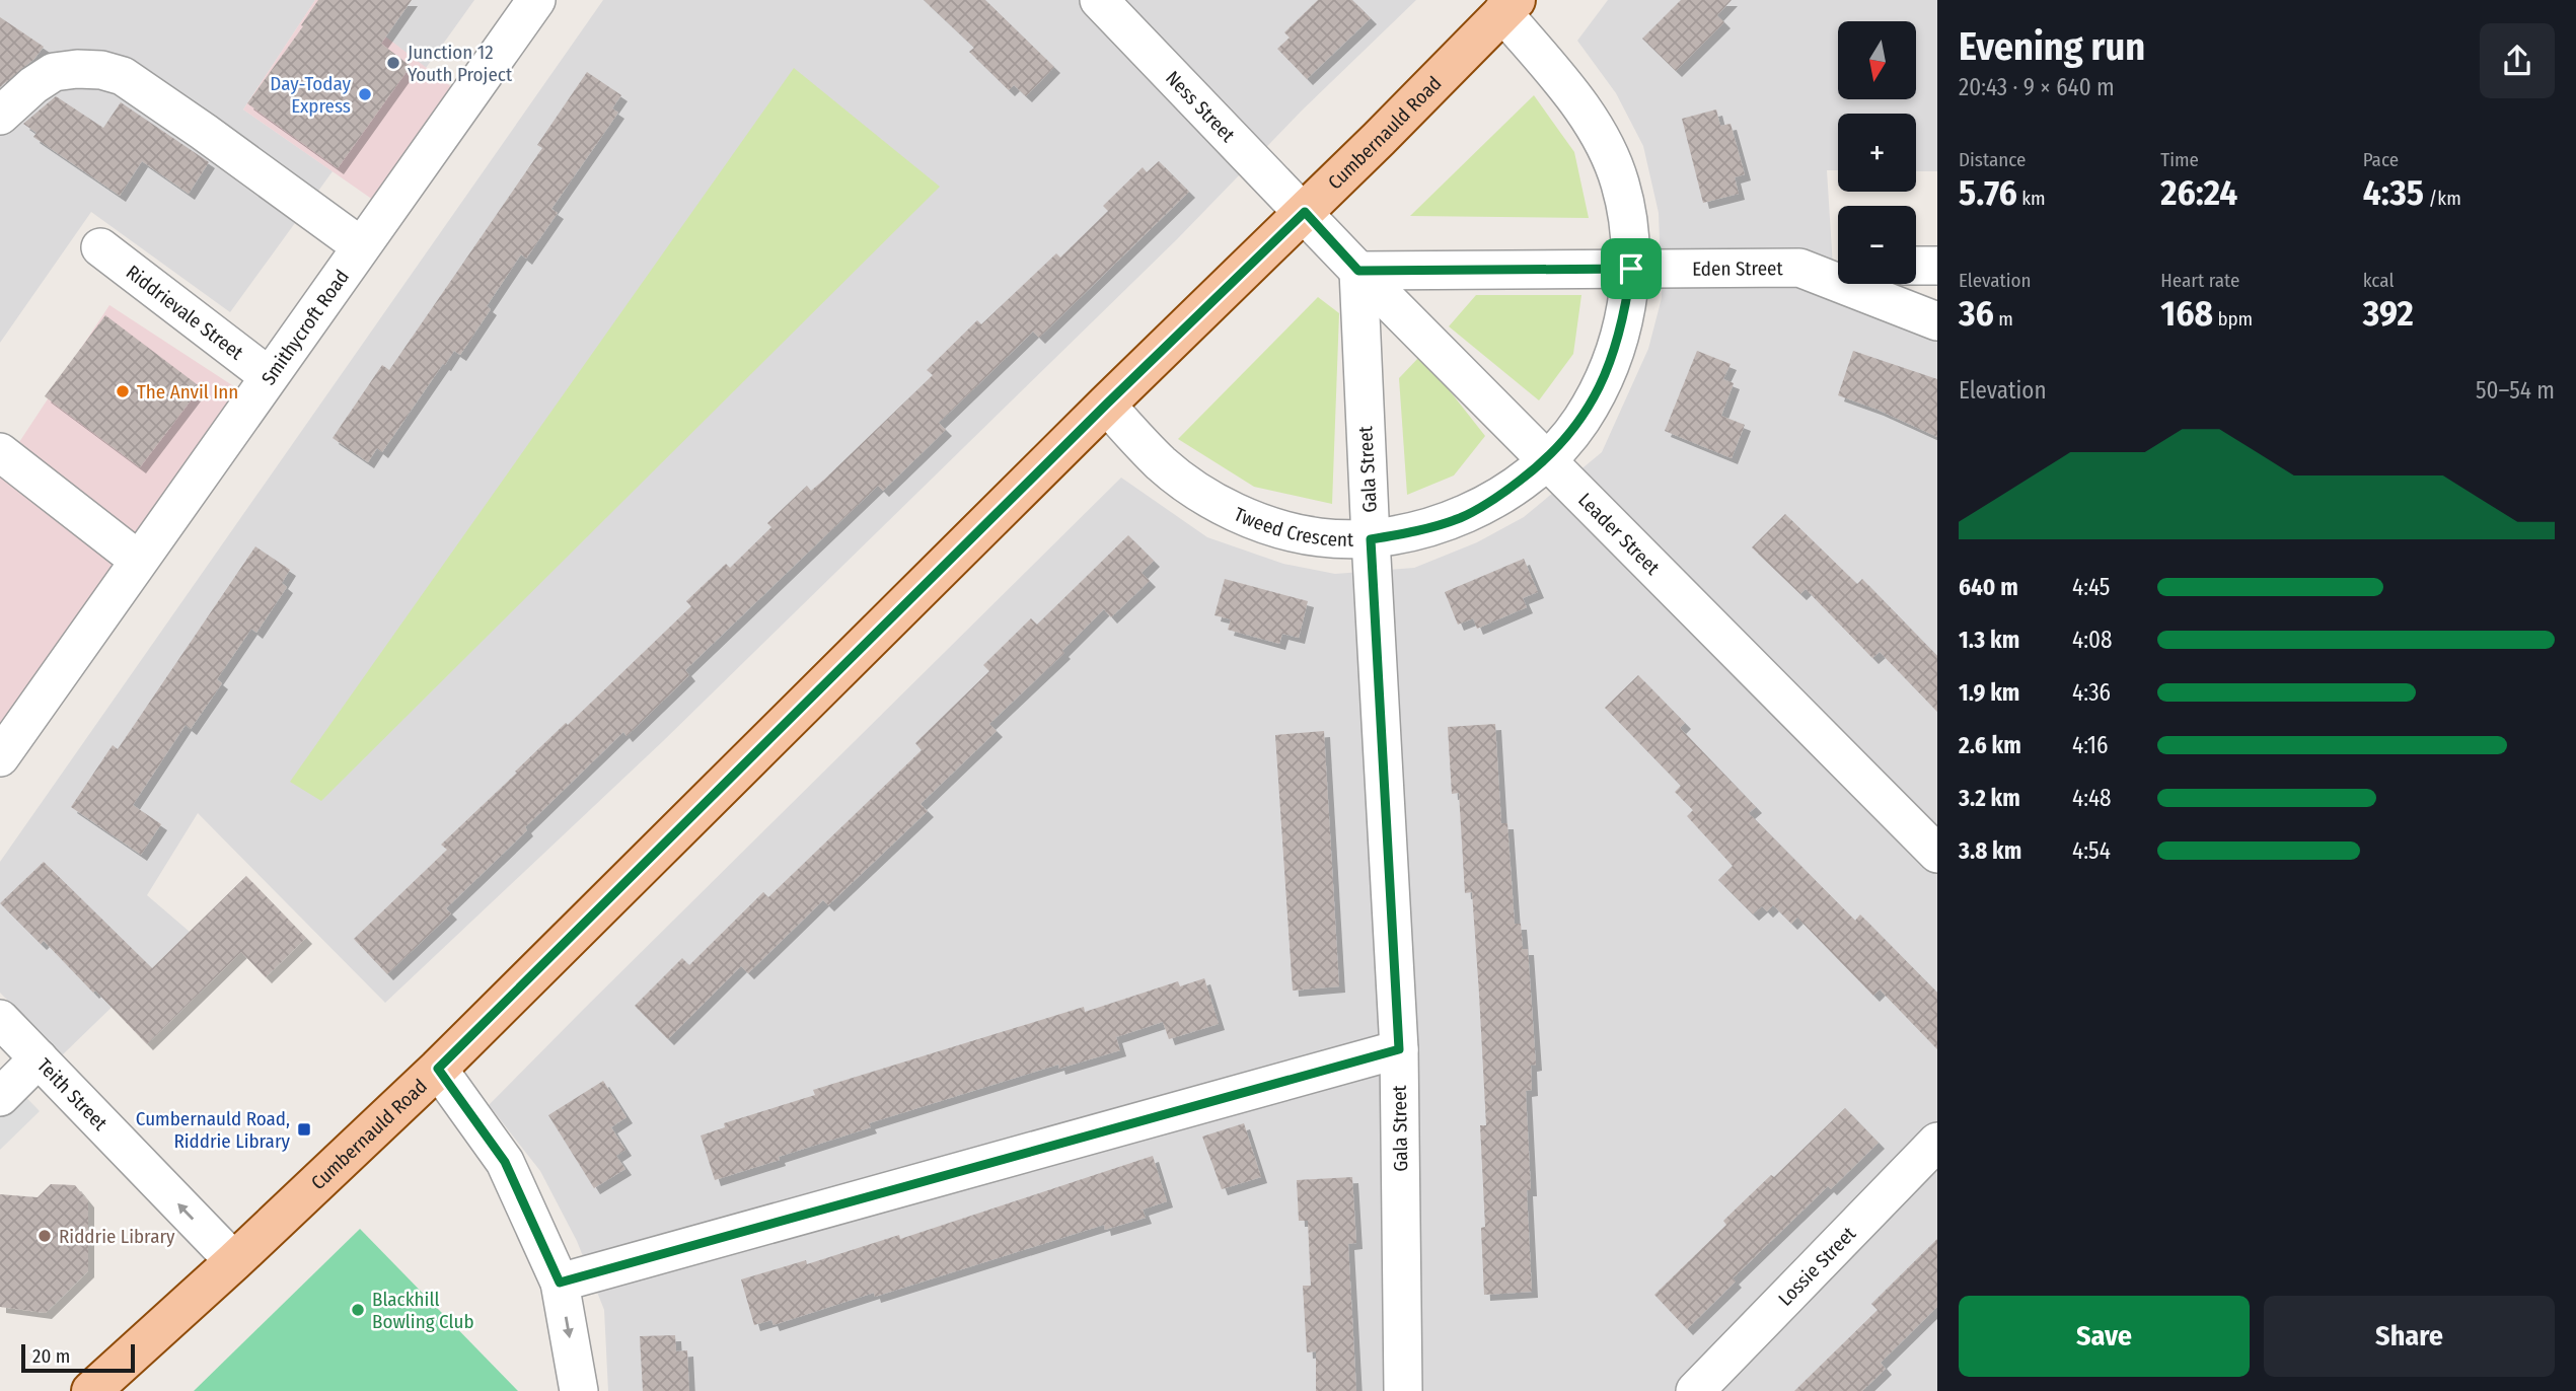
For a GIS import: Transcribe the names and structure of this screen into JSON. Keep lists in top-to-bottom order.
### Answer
{
  "streets": {
    "main road": ["Cumbernauld Road"],
    "street": [
      "Ness Street",
      "Eden Street",
      "Riddrievale Street",
      "Smithycroft Road",
      "Gala Street",
      "Tweed Crescent",
      "Leader Street",
      "Teith Street",
      "Lossie Street"
    ]
  },
  "crossings": [
    ["Ness Street", "Cumbernauld Road"],
    ["Ness Street", "Leader Street"],
    ["Cumbernauld Road", "Tweed Crescent"],
    ["Cumbernauld Road", "Leader Street"],
    ["Cumbernauld Road", "Teith Street"],
    ["Eden Street", "Gala Street"],
    ["Eden Street", "Tweed Crescent"],
    ["Eden Street", "Leader Street"],
    ["Riddrievale Street", "Smithycroft Road"],
    ["Gala Street", "Tweed Crescent"],
    ["Gala Street", "Leader Street"],
    ["Tweed Crescent", "Leader Street"]
  ],
  "one_way": ["Teith Street"],
  "places": {
    "other": [
      "Junction 12 Youth Project",
      "Day-Today Express",
      "The Anvil Inn",
      "Riddrie Library",
      "Blackhill Bowling Club"
    ],
    "transit": ["Cumbernauld Road, Riddrie Library"]
  },
  "scale_bar": "20 m",
  "north": "bottom",
  "page": {
    "heading": ["Evening run", "20:43 · 9 × 640 m"],
    "map_buttons": ["+", "−"],
    "stats": [
      ["Distance", "5.76 km"],
      ["Time", "26:24"],
      ["Pace", "4:35 /km"],
      ["Elevation", "36 m"],
      ["Heart rate", "168 bpm"],
      ["kcal", "392"]
    ],
    "chart": ["Elevation", "50–54 m"],
    "list": [
      {
        "name": "640 m",
        "note": "4:45"
      },
      {
        "name": "1.3 km",
        "note": "4:08"
      },
      {
        "name": "1.9 km",
        "note": "4:36"
      },
      {
        "name": "2.6 km",
        "note": "4:16"
      },
      {
        "name": "3.2 km",
        "note": "4:48"
      },
      {
        "name": "3.8 km",
        "note": "4:54"
      }
    ],
    "buttons": ["Save", "Share"],
    "scale": "20 m"
  }
}
